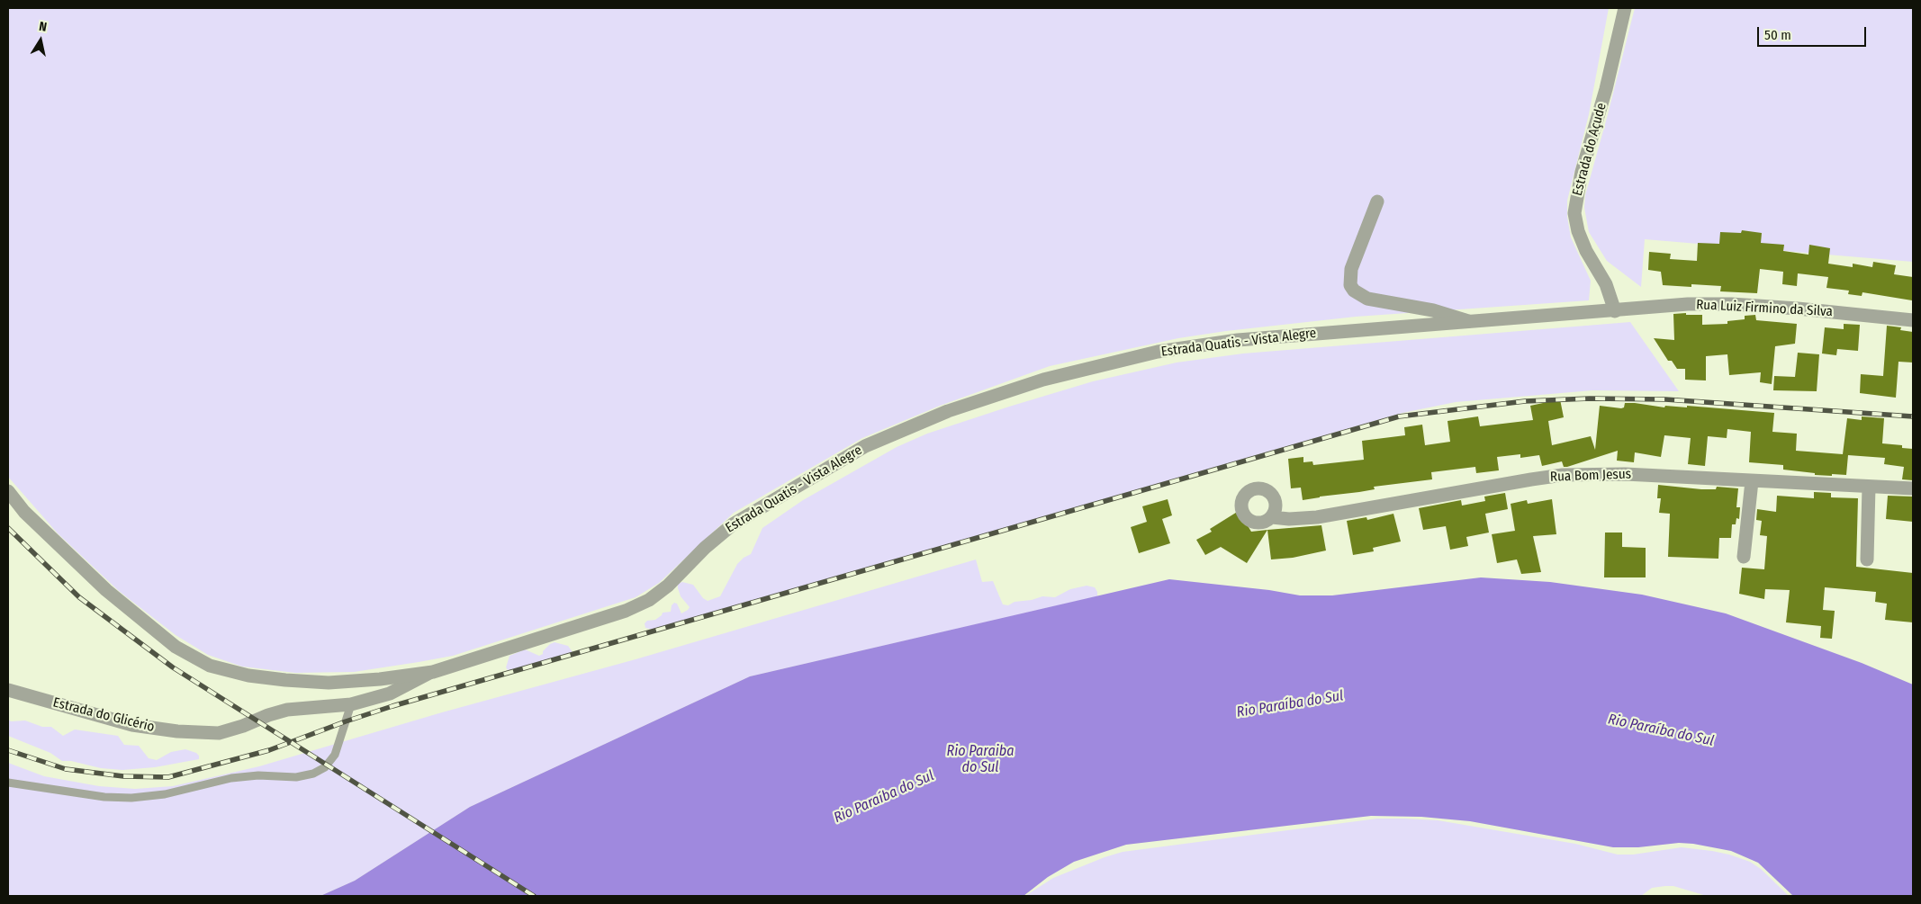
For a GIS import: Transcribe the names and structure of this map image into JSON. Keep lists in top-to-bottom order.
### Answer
{
  "streets": {
    "street": [
      "Estrada do Açude",
      "Rua Luiz Firmino da Silva",
      "Estrada Quatis - Vista Alegre",
      "Rua Bom Jesus",
      "Estrada do Glicério"
    ]
  },
  "crossings": [
    ["Estrada do Açude", "Rua Luiz Firmino da Silva"],
    ["Estrada do Açude", "Estrada Quatis - Vista Alegre"],
    ["Rua Luiz Firmino da Silva", "Estrada Quatis - Vista Alegre"],
    ["Estrada Quatis - Vista Alegre", "Estrada do Glicério"]
  ],
  "water": ["Rio Paraíba do Sul", "Rio Paraiba do Sul"],
  "scale_bar": "50 m",
  "north": "top"
}
